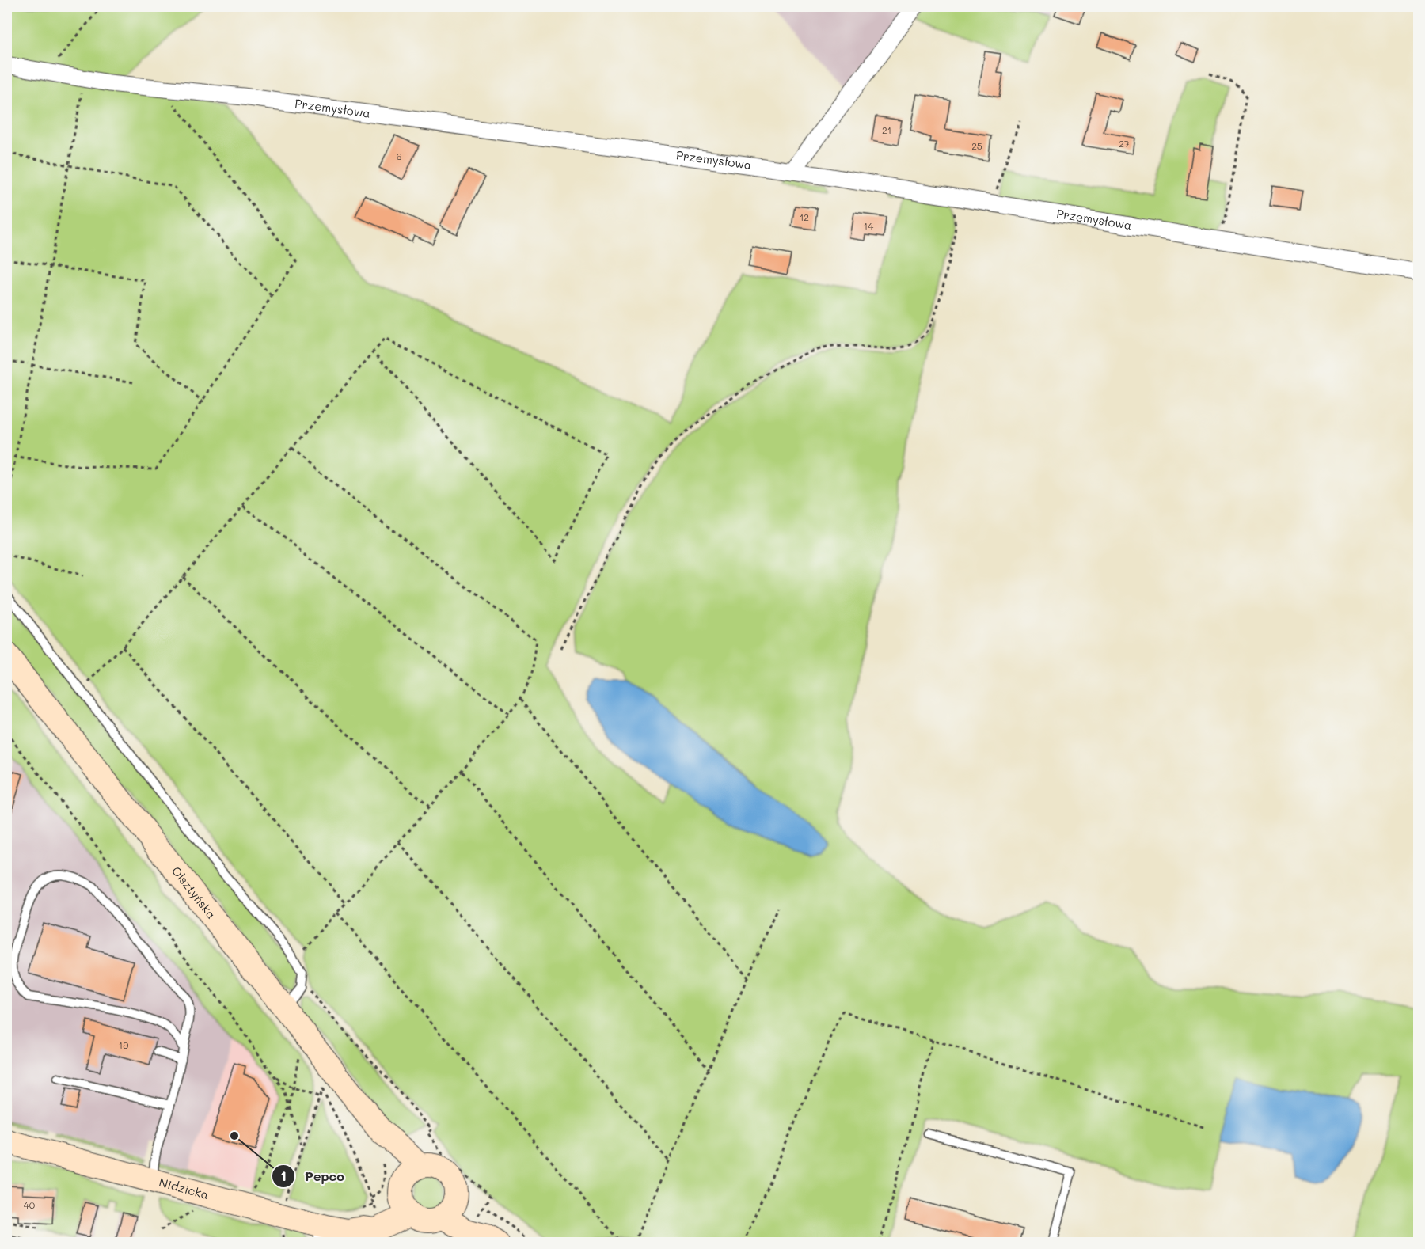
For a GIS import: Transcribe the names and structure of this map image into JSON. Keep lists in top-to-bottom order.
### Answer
{
  "streets": {
    "main road": ["Olsztyńska", "Nidzicka"],
    "street": ["Przemysłowa"]
  },
  "crossings": [
    ["Olsztyńska", "Nidzicka"]
  ],
  "places": ["Pepco"],
  "house_numbers": [
    "21",
    "27",
    "25",
    "6",
    "12",
    "14",
    "19",
    "40"
  ]
}
